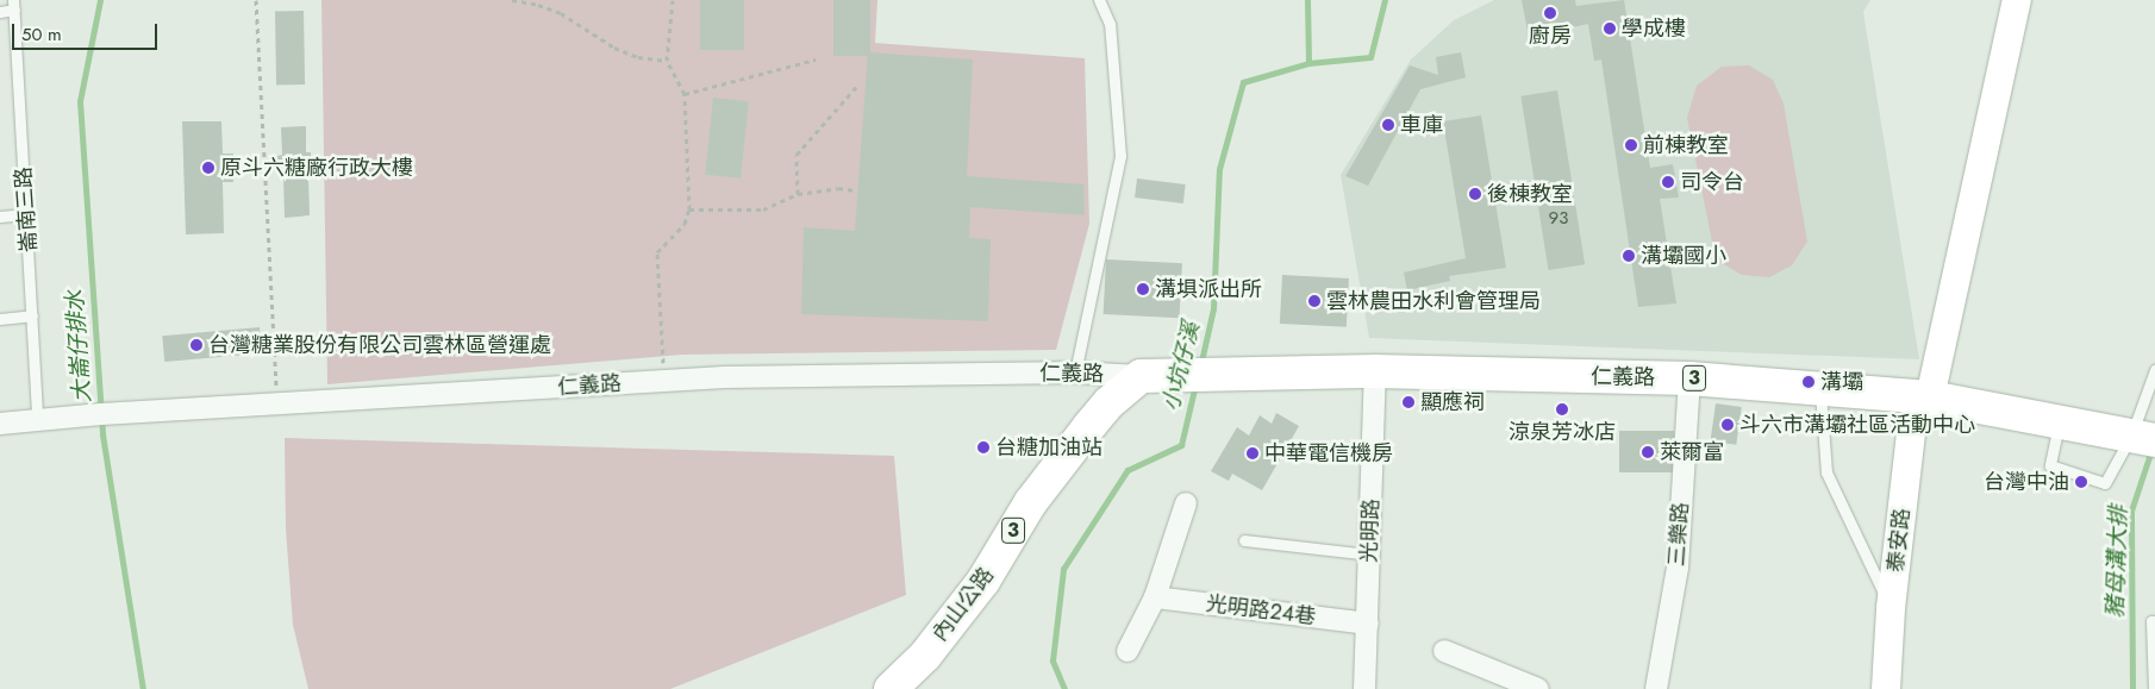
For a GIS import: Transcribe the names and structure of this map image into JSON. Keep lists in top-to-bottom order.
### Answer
{
  "streets": {
    "main road": ["仁義路", "3", "內山公路"],
    "street": [
      "光明路",
      "三樂路",
      "泰安路",
      "光明路24巷"
    ],
    "lane": ["崙南三路"]
  },
  "crossings": [
    ["崙南三路", "仁義路"],
    ["仁義路", "光明路"],
    ["仁義路", "三樂路"],
    ["仁義路", "泰安路"],
    ["仁義路", "內山公路"],
    ["光明路", "光明路24巷"]
  ],
  "water": ["大崙仔排水", "小坑仔溪", "豬母溝大排"],
  "places": [
    "廚房",
    "學成樓",
    "車庫",
    "前棟教室",
    "原斗六糖廠行政大樓",
    "司令台",
    "後棟教室",
    "溝壩國小",
    "溝埧派出所",
    "雲林農田水利會管理局",
    "台灣糖業股份有限公司雲林區營運處",
    "溝壩",
    "顯應祠",
    "涼泉芳冰店",
    "斗六市溝壩社區活動中心",
    "台糖加油站",
    "萊爾富",
    "中華電信機房",
    "台灣中油"
  ],
  "house_numbers": ["93"],
  "scale_bar": "50 m"
}
